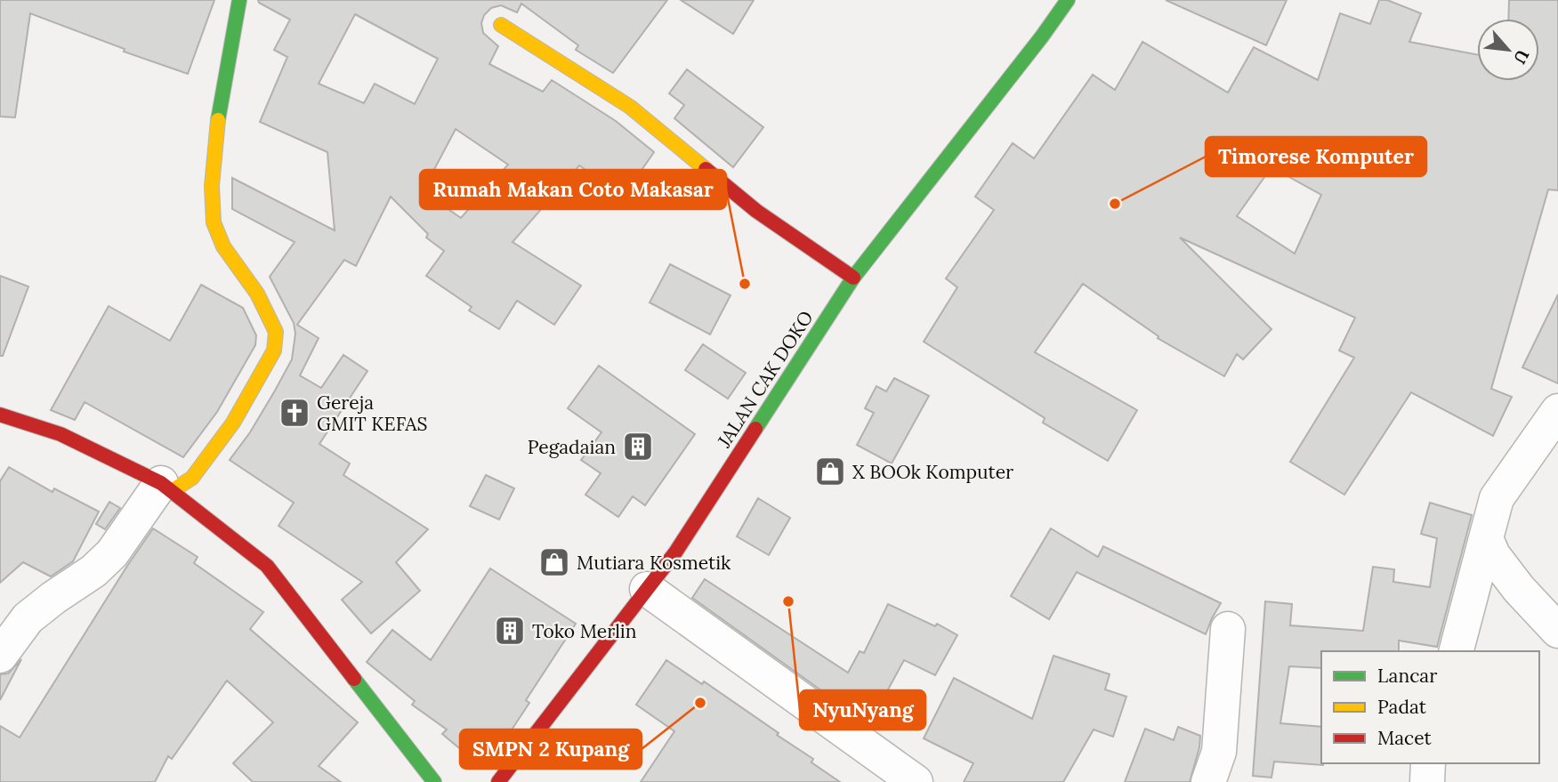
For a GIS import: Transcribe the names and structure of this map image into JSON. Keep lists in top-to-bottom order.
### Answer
{
  "streets": {
    "street": ["JALAN CAK DOKO"]
  },
  "places": {
    "other": [
      "Timorese Komputer",
      "Rumah Makan Coto Makasar",
      "NyuNyang",
      "SMPN 2 Kupang"
    ],
    "church": ["Gereja GMIT KEFAS"],
    "building": ["Pegadaian", "Toko Merlin"],
    "shop": ["X BOOk Komputer", "Mutiara Kosmetik"]
  },
  "legend": ["Lancar", "Padat", "Macet"],
  "north": "bottom right"
}
